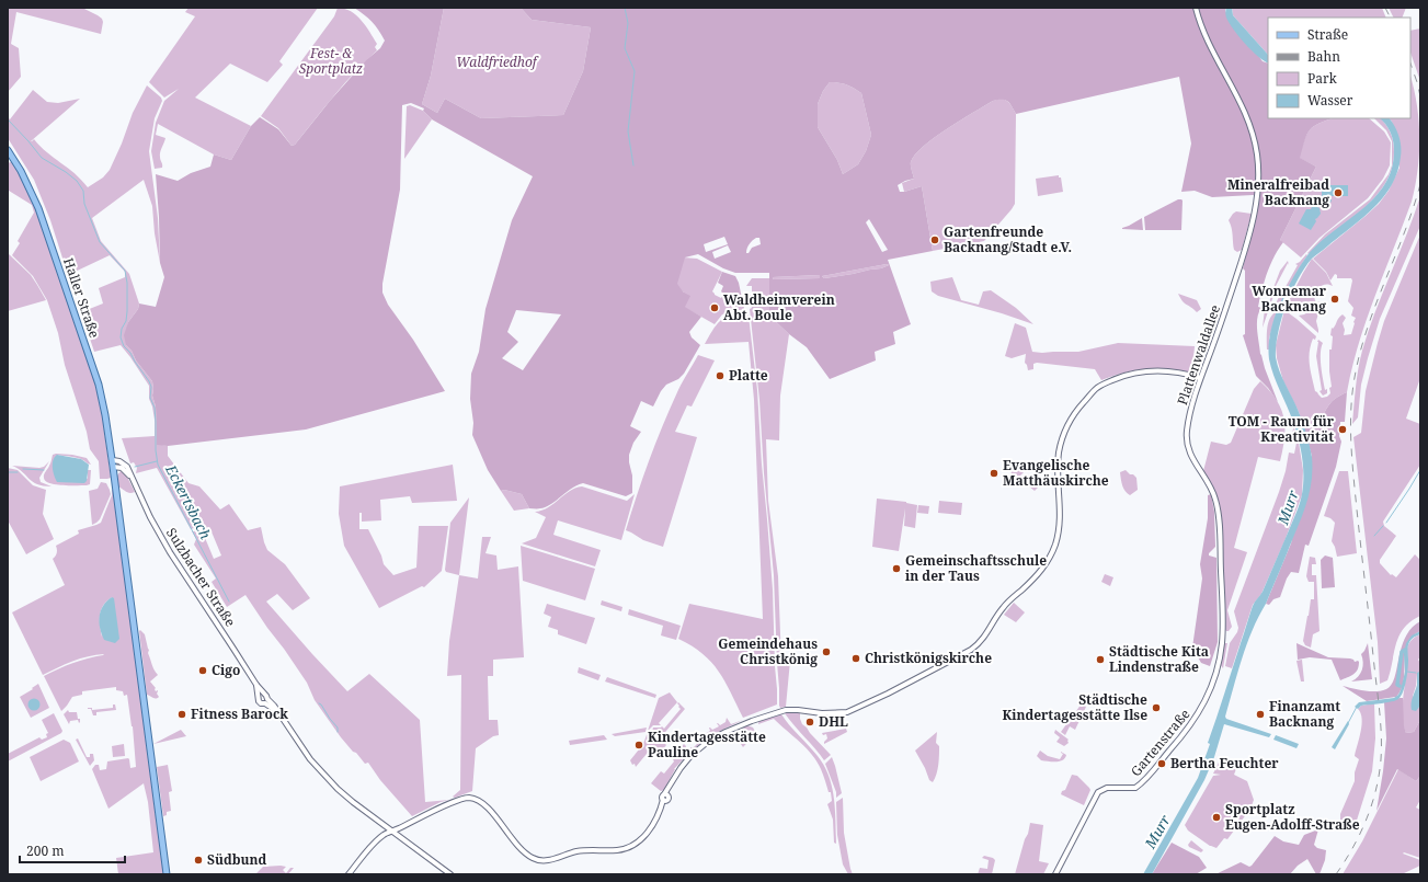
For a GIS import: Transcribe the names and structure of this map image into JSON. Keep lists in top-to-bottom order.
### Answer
{
  "streets": {
    "main road": ["Haller Straße"],
    "street": ["Plattenwaldallee", "Sulzbacher Straße", "Gartenstraße"]
  },
  "crossings": [
    ["Haller Straße", "Sulzbacher Straße"],
    ["Plattenwaldallee", "Gartenstraße"]
  ],
  "water": ["Eckertsbach", "Murr"],
  "parks": ["Fest- & Sportplatz", "Waldfriedhof"],
  "places": [
    "Mineralfreibad Backnang",
    "Gartenfreunde Backnang/Stadt e.V.",
    "Wonnemar Backnang",
    "Waldheimverein Abt. Boule",
    "Platte",
    "TOM - Raum für Kreativität",
    "Evangelische Matthäuskirche",
    "Gemeinschaftsschule in der Taus",
    "Gemeindehaus Christkönig",
    "Christkönigskirche",
    "Städtische Kita Lindenstraße",
    "Cigo",
    "Städtische Kindertagesstätte Ilse",
    "Fitness Barock",
    "Finanzamt Backnang",
    "DHL",
    "Kindertagesstätte Pauline",
    "Bertha Feuchter",
    "Sportplatz Eugen-Adolff-Straße",
    "Südbund"
  ],
  "legend": [
    "Straße",
    "Bahn",
    "Park",
    "Wasser"
  ],
  "scale_bar": "200 m"
}
